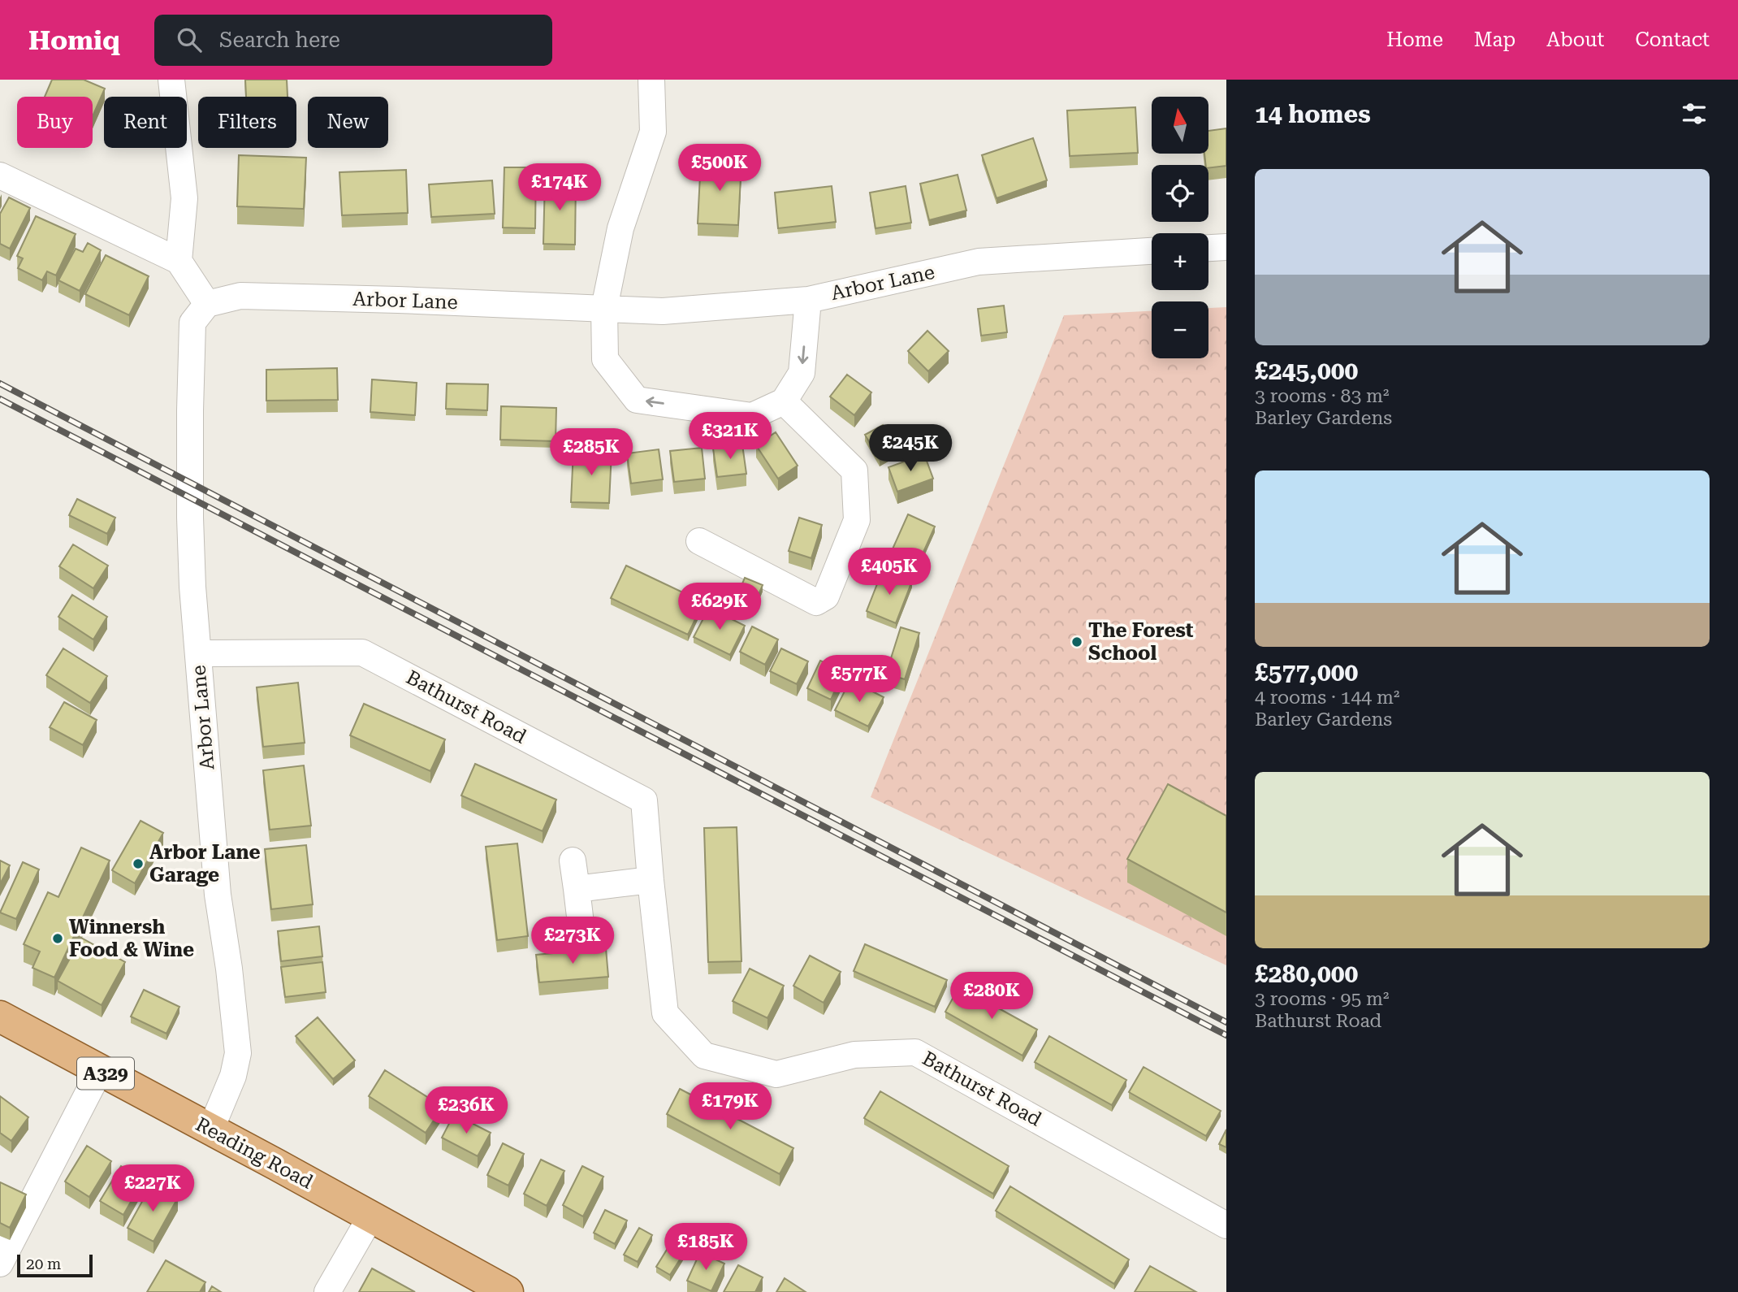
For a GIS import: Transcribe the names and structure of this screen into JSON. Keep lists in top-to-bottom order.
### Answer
{
  "streets": {
    "main road": ["A329", "Reading Road"],
    "street": ["Arbor Lane", "Bathurst Road"]
  },
  "crossings": [
    ["Arbor Lane", "Bathurst Road"],
    ["Arbor Lane", "Reading Road"]
  ],
  "places": ["The Forest School", "Arbor Lane Garage", "Winnersh Food & Wine"],
  "scale_bar": "20 m",
  "north": "top",
  "page": {
    "header": "Homiq",
    "search": "Search here",
    "nav": [
      "Home",
      "Map",
      "About",
      "Contact"
    ],
    "heading": "14 homes",
    "map_buttons": ["+", "−"],
    "chip": [
      "Buy",
      "Rent",
      "Filters",
      "New"
    ],
    "price": [
      "£500K",
      "£174K",
      "£321K",
      "£245K",
      "£285K",
      "£405K",
      "£629K",
      "£577K",
      "£273K",
      "£280K",
      "£179K",
      "£236K",
      "£227K",
      "£185K"
    ],
    "list": [
      {
        "name": "£245,000",
        "note": "3 rooms · 83 m² · Barley Gardens"
      },
      {
        "name": "£577,000",
        "note": "4 rooms · 144 m² · Barley Gardens"
      },
      {
        "name": "£280,000",
        "note": "3 rooms · 95 m² · Bathurst Road"
      }
    ],
    "scale": "20 m"
  }
}
